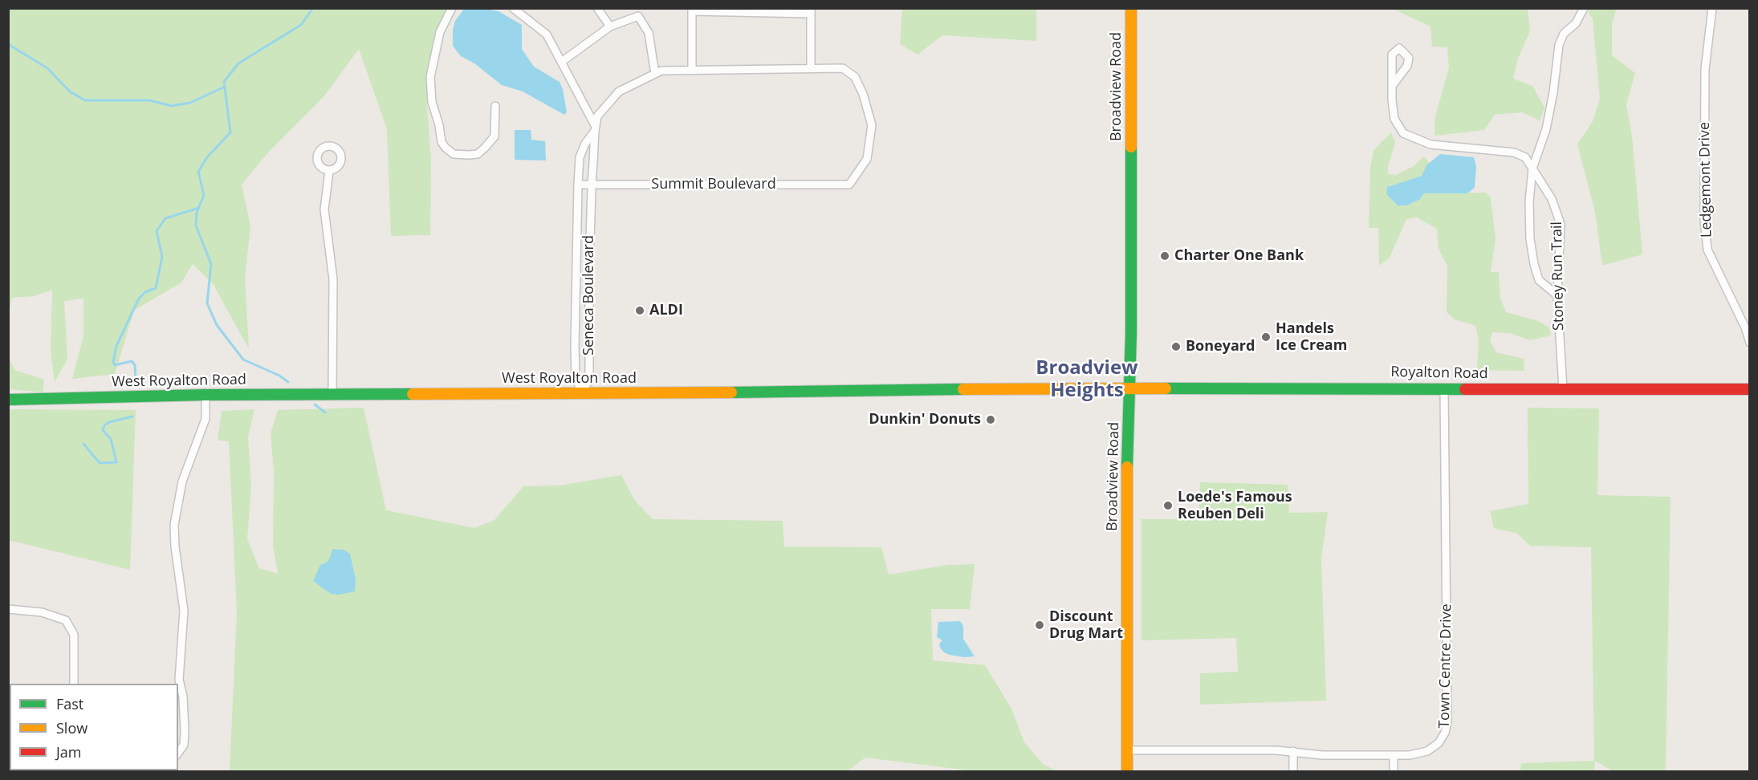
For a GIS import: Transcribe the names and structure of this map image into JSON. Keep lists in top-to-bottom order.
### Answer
{
  "streets": {
    "main road": ["Broadview Road", "Royalton Road", "West Royalton Road"],
    "street": [
      "Ledgemont Drive",
      "Summit Boulevard",
      "Stoney Run Trail",
      "Seneca Boulevard",
      "Town Centre Drive"
    ]
  },
  "crossings": [
    ["Broadview Road", "Royalton Road"],
    ["Broadview Road", "West Royalton Road"],
    ["Broadview Road", "Town Centre Drive"],
    ["Summit Boulevard", "Seneca Boulevard"],
    ["Stoney Run Trail", "Royalton Road"],
    ["Seneca Boulevard", "West Royalton Road"],
    ["Royalton Road", "West Royalton Road"],
    ["Royalton Road", "Town Centre Drive"]
  ],
  "districts": ["Broadview Heights"],
  "places": [
    "Charter One Bank",
    "ALDI",
    "Handels Ice Cream",
    "Boneyard",
    "Dunkin' Donuts",
    "Loede's Famous Reuben Deli",
    "Discount Drug Mart"
  ],
  "legend": ["Fast", "Slow", "Jam"]
}
